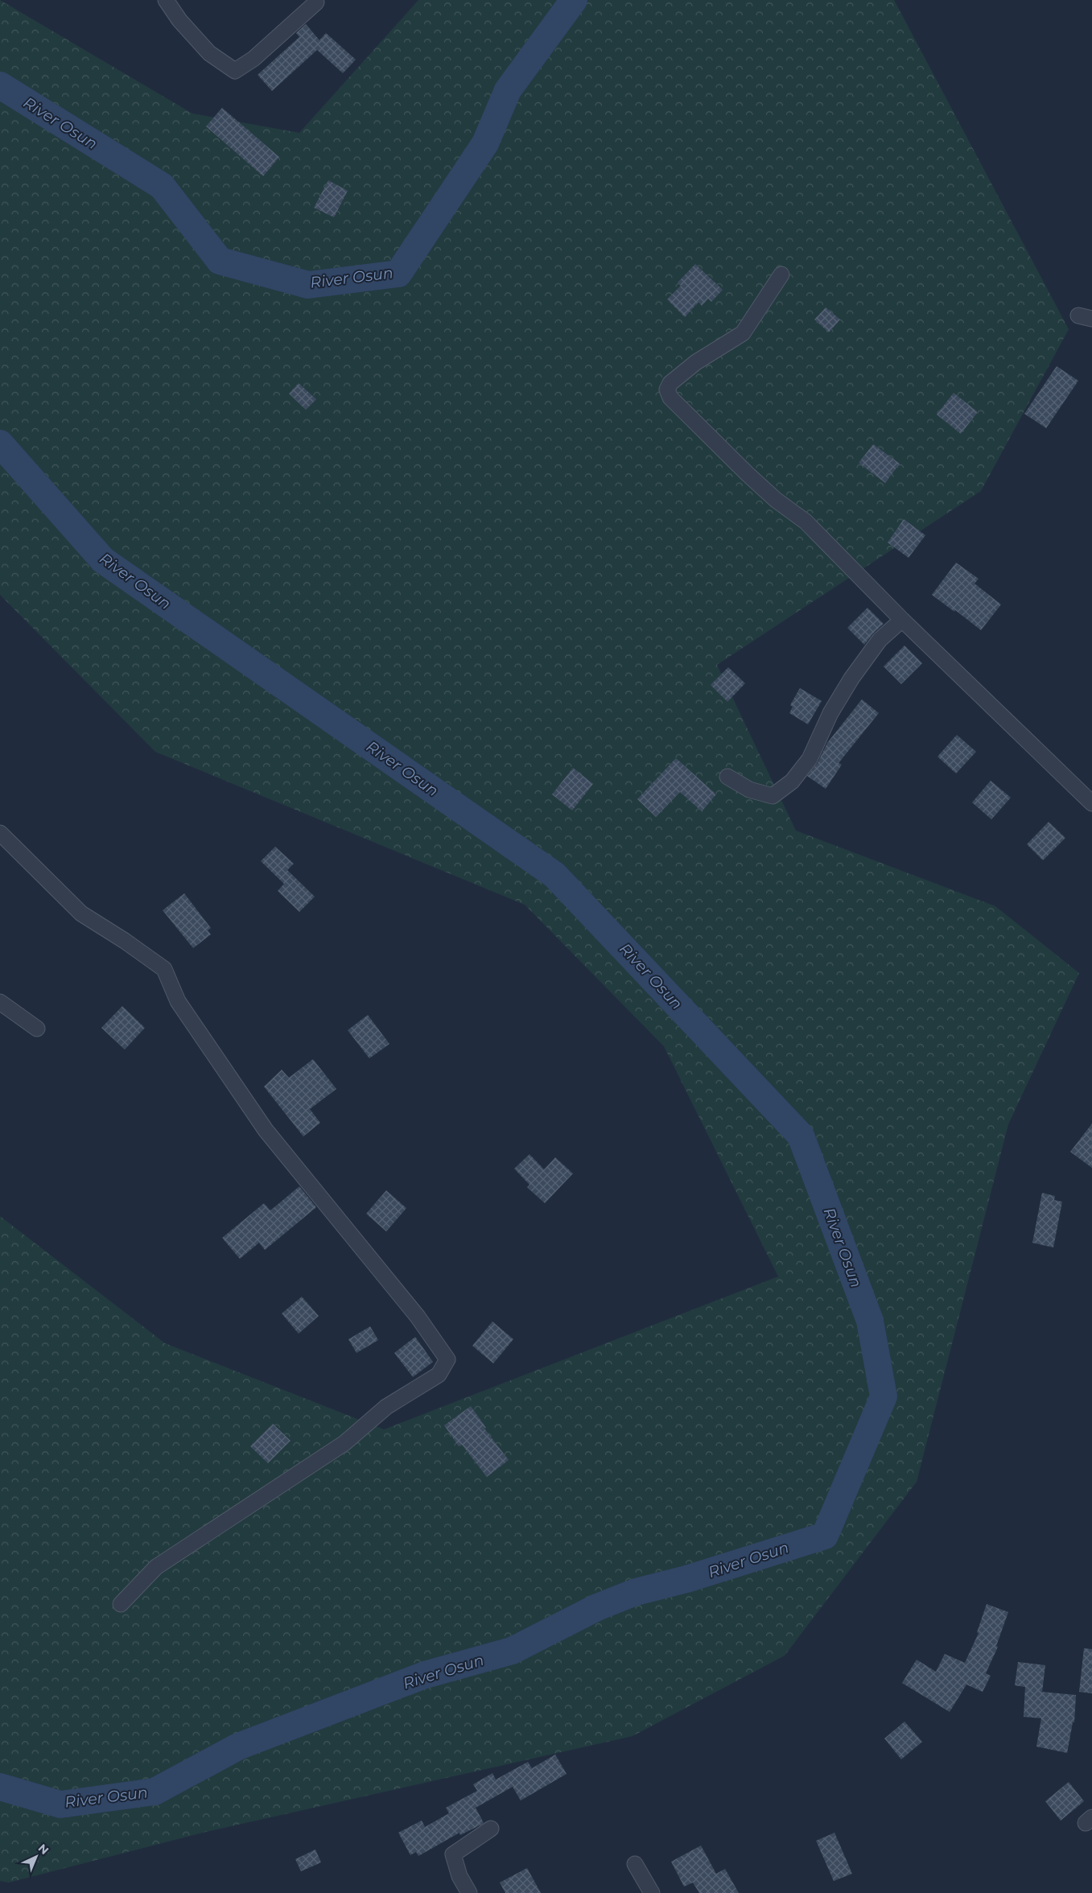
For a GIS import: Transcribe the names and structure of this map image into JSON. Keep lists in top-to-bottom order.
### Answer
{
  "water": ["River Osun"],
  "north": "top right"
}
